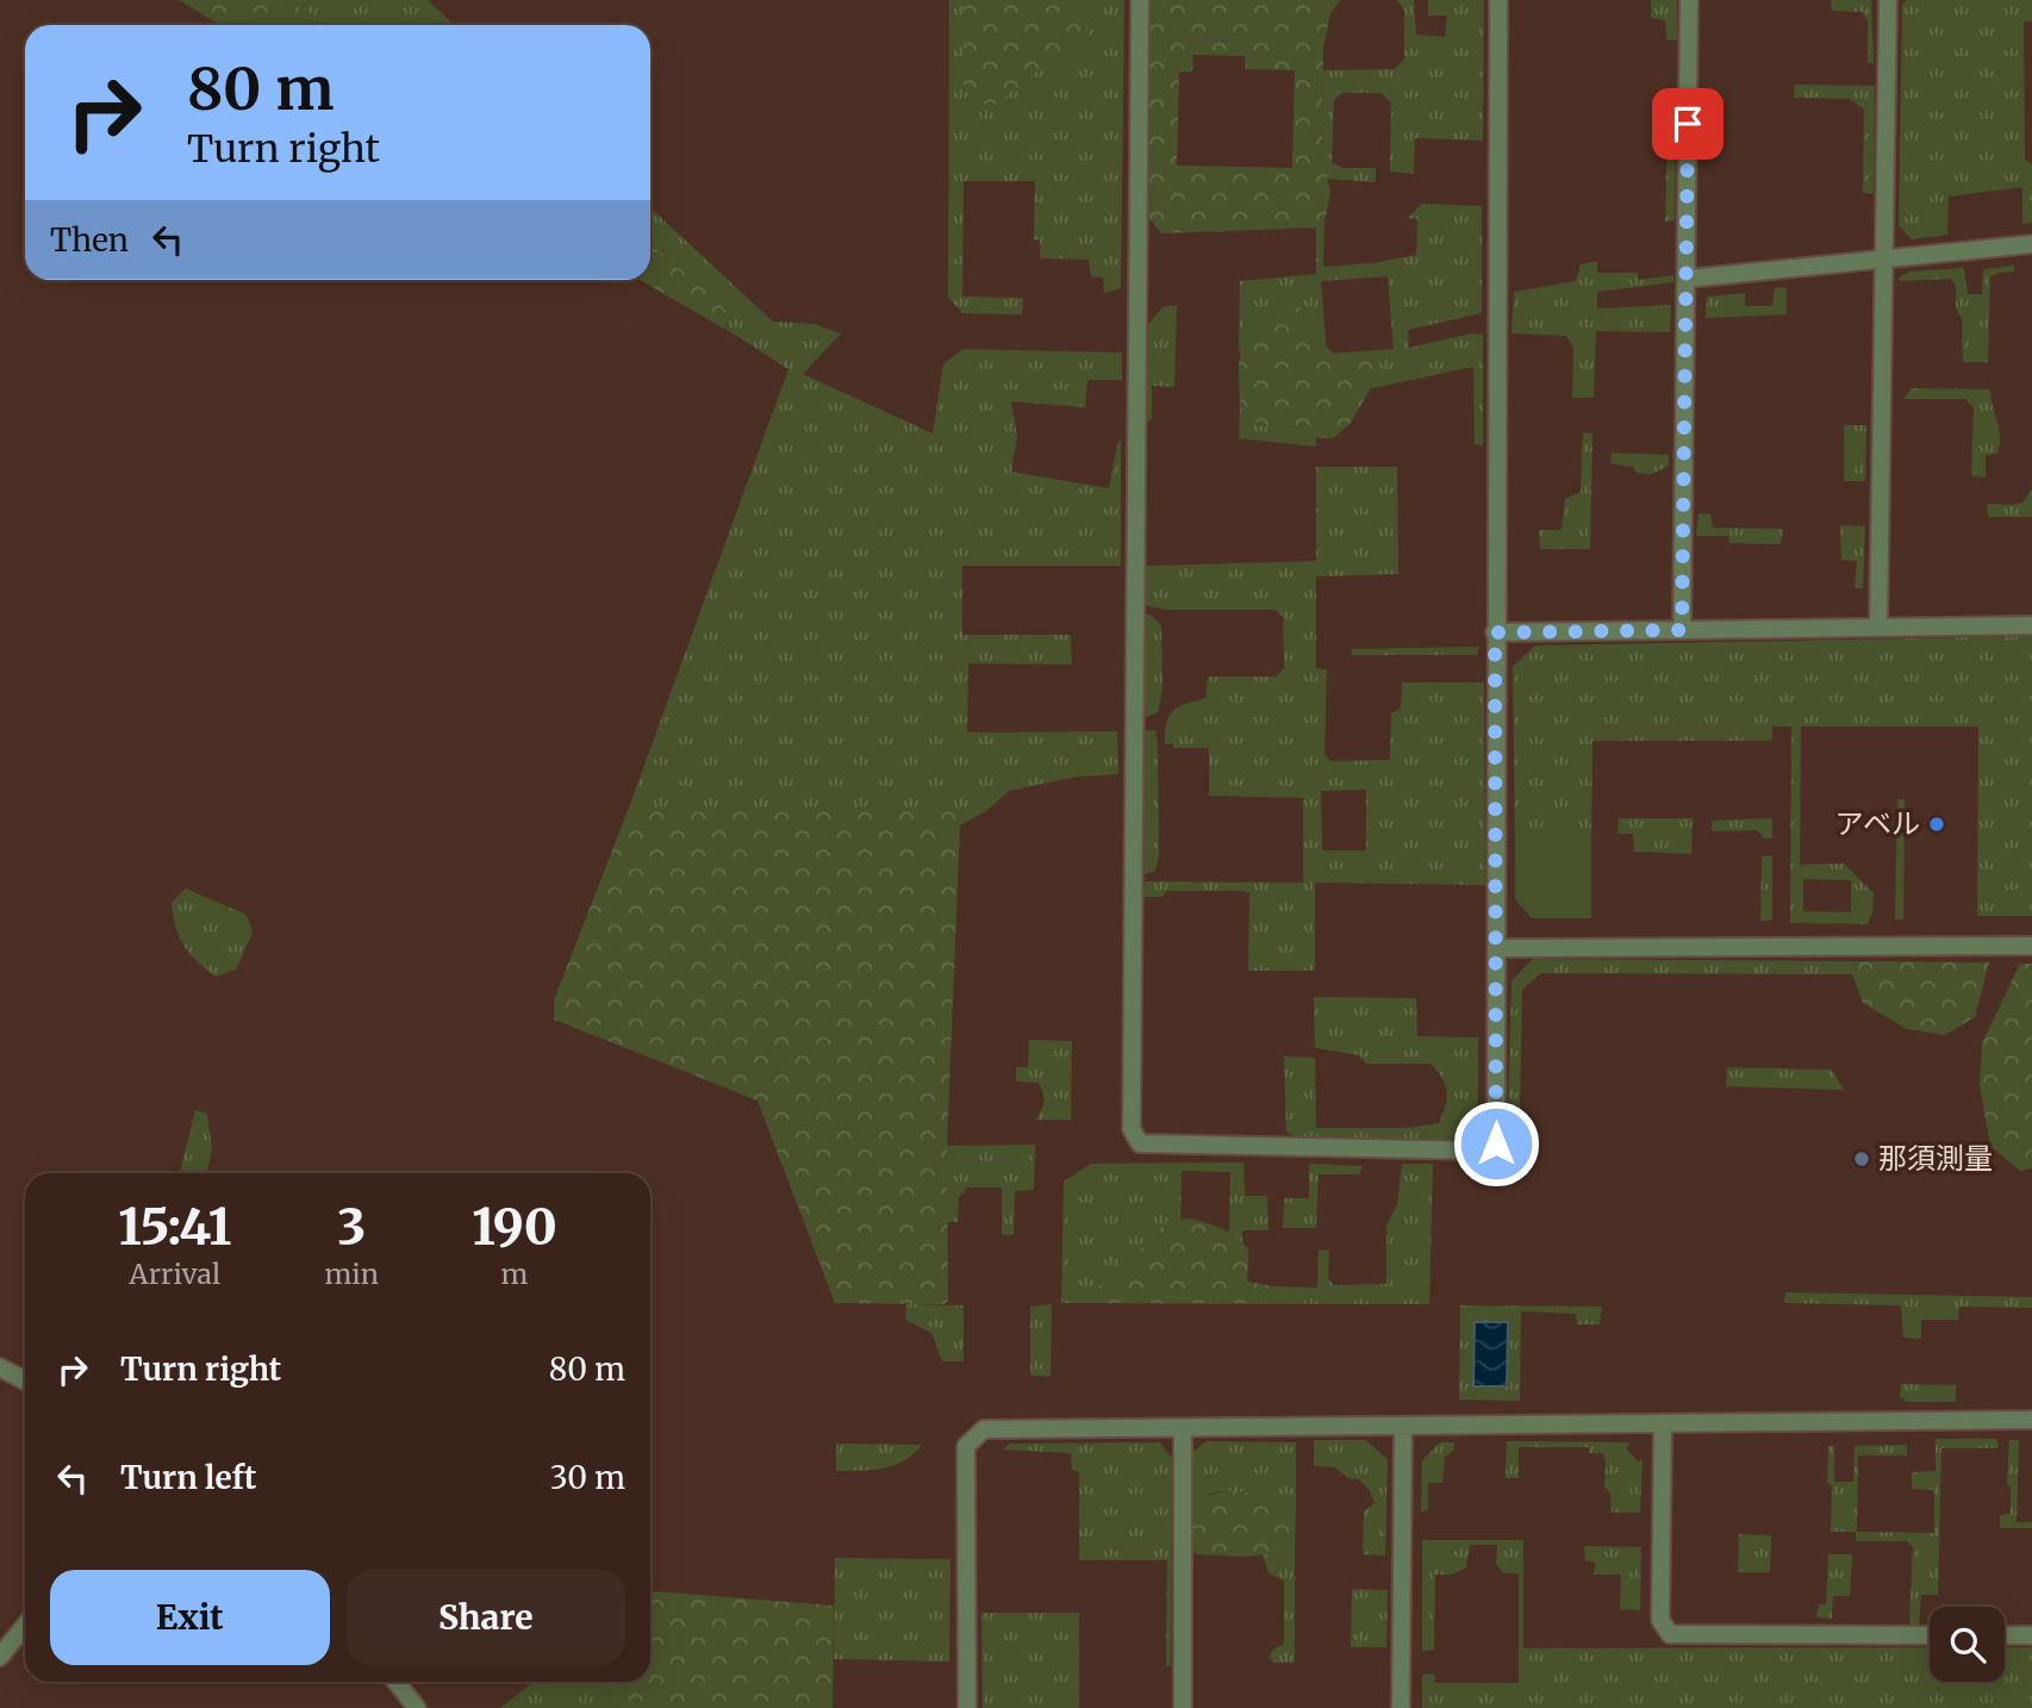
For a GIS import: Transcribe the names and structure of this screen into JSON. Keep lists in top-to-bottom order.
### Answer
{
  "places": ["アベル", "那須測量"],
  "page": {
    "turn": ["80 m", "Turn right"],
    "then": "Then",
    "eta": [
      "15:41",
      "Arrival",
      "3",
      "min",
      "190",
      "m"
    ],
    "list": [
      {
        "name": "Turn right",
        "value": "80 m"
      },
      {
        "name": "Turn left",
        "value": "30 m"
      }
    ],
    "buttons": ["Exit", "Share"]
  }
}
